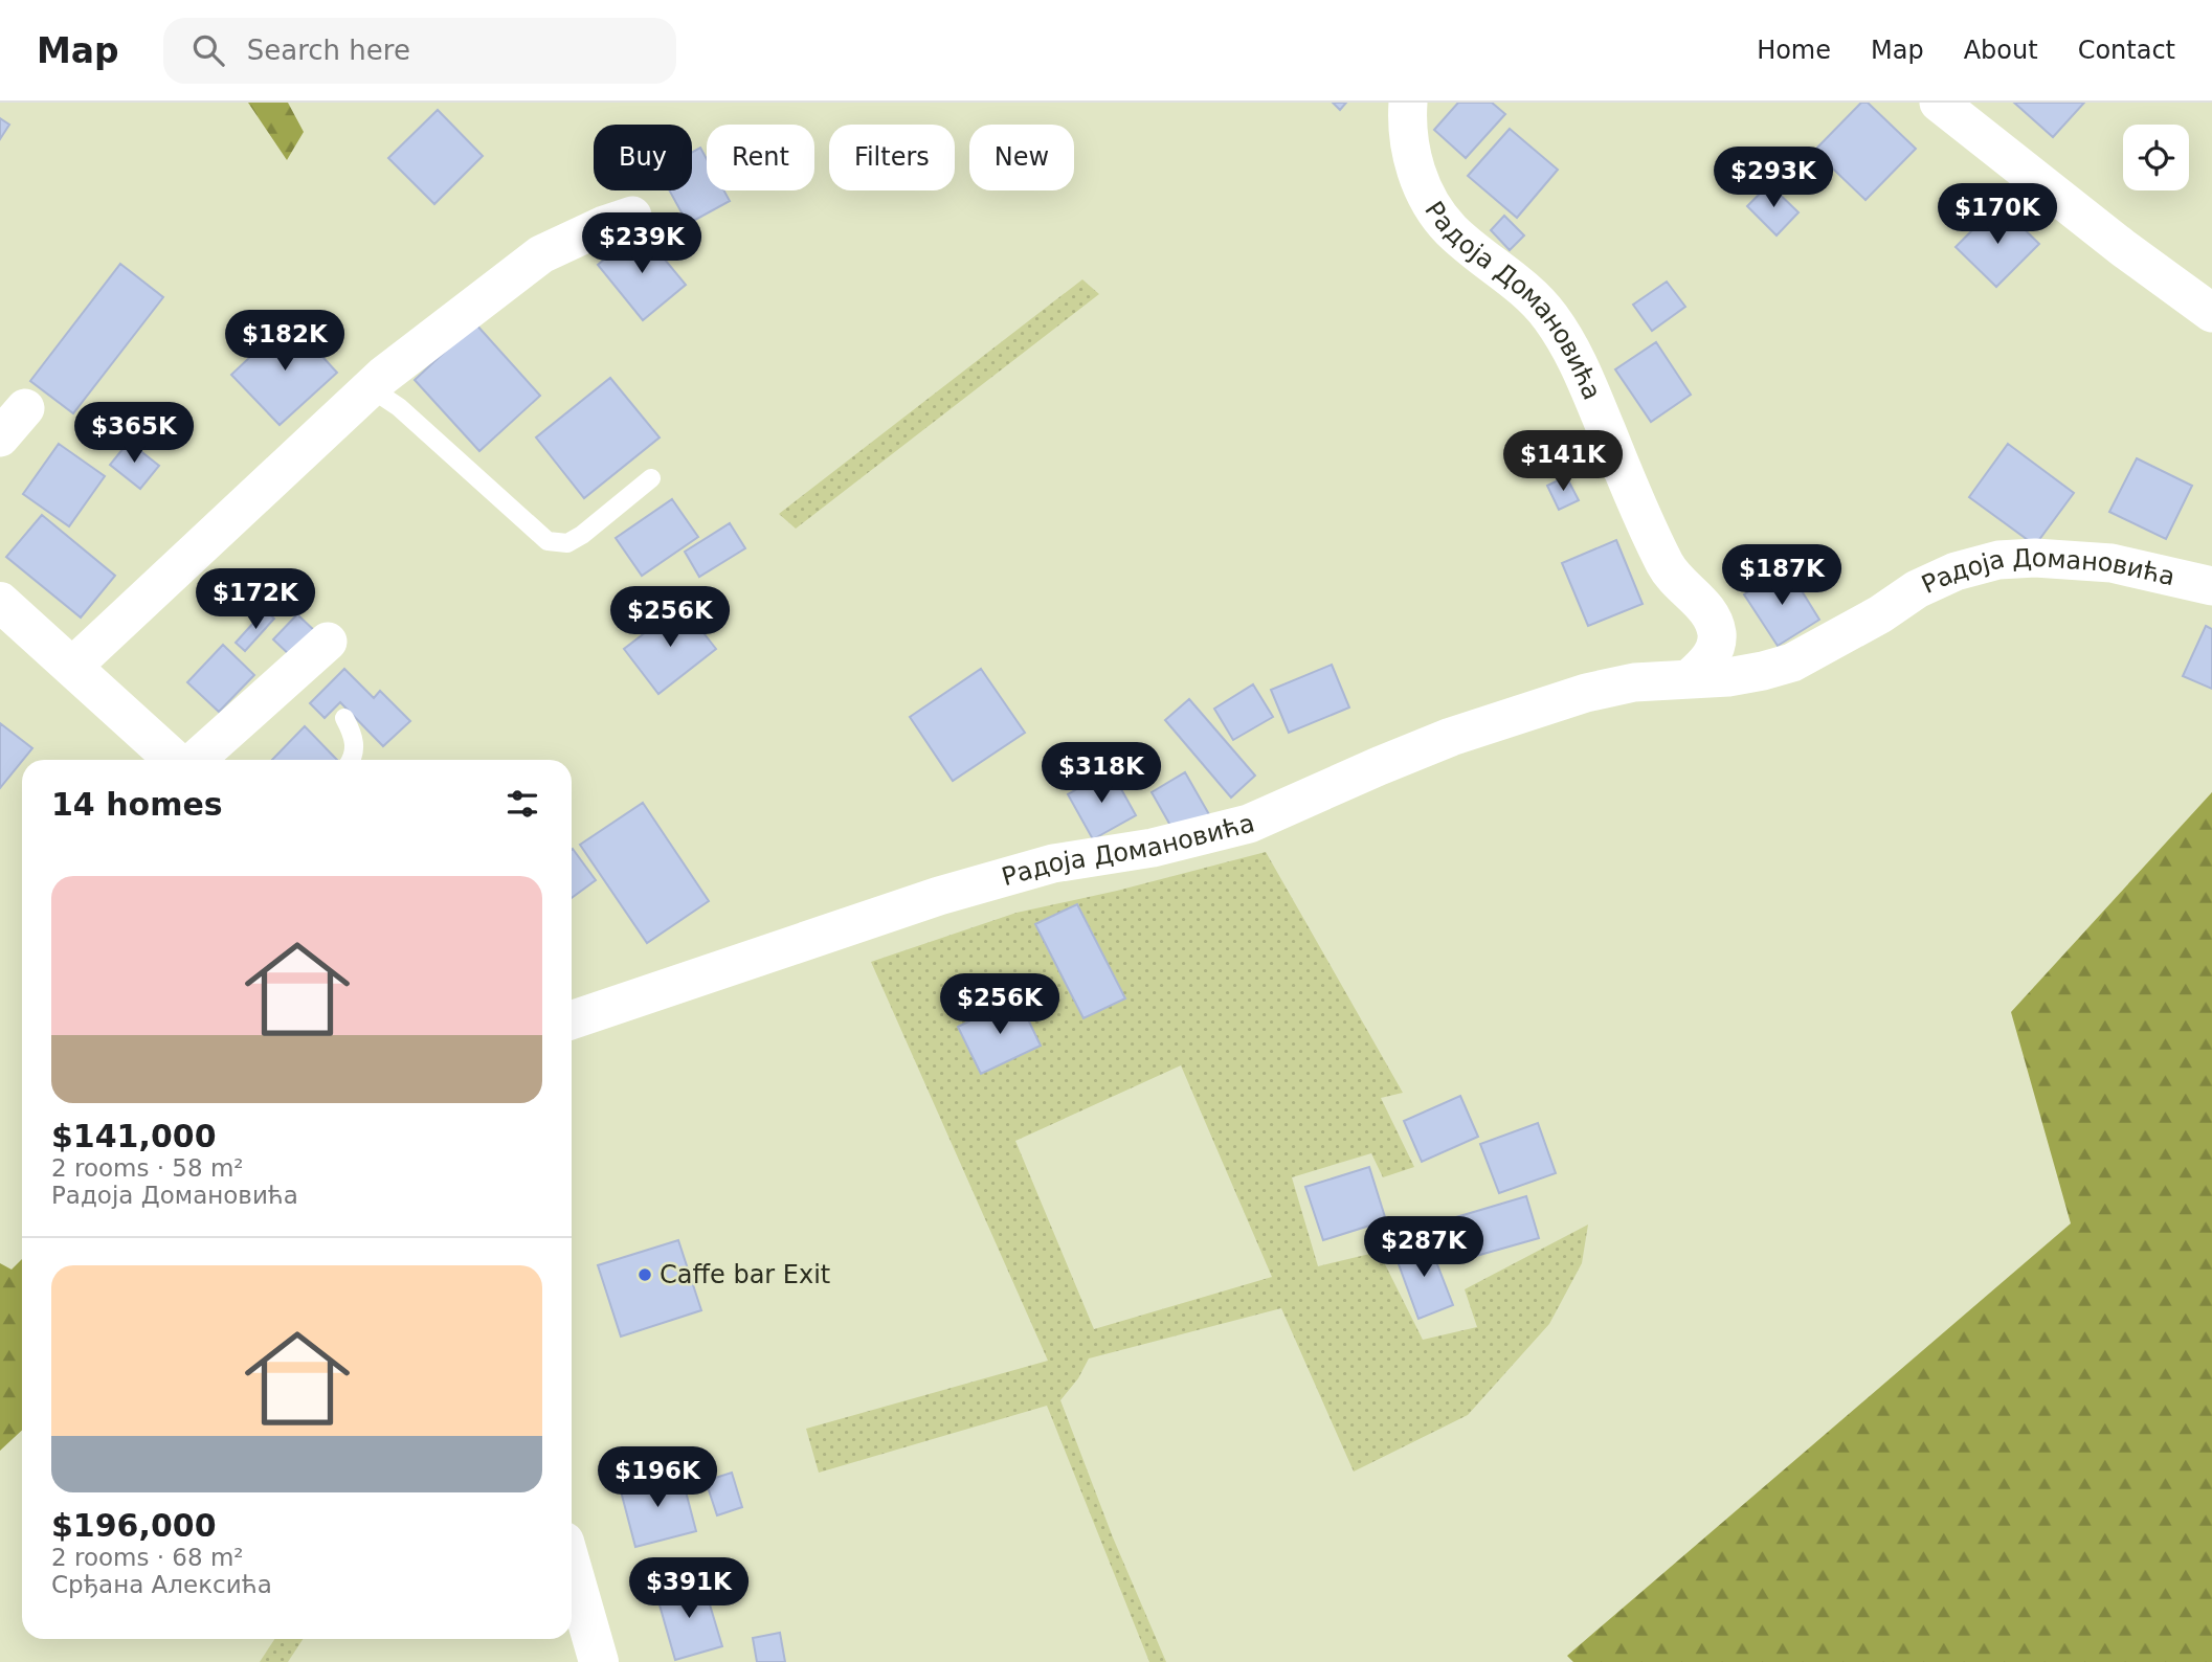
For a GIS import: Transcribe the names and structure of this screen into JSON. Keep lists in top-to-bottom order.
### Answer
{
  "streets": {
    "street": ["Радоја Домановића"]
  },
  "places": ["Caffe bar Exit"],
  "page": {
    "header": "Map",
    "search": "Search here",
    "nav": [
      "Home",
      "Map",
      "About",
      "Contact"
    ],
    "chip": [
      "Buy",
      "Rent",
      "Filters",
      "New"
    ],
    "price": [
      "$293K",
      "$170K",
      "$239K",
      "$182K",
      "$365K",
      "$141K",
      "$187K",
      "$172K",
      "$256K",
      "$318K",
      "$256K",
      "$287K",
      "$196K",
      "$391K"
    ],
    "heading": "14 homes",
    "list": [
      {
        "name": "$141,000",
        "note": "2 rooms · 58 m² · Радоја Домановића"
      },
      {
        "name": "$196,000",
        "note": "2 rooms · 68 m² · Срђана Алексића"
      }
    ]
  }
}
